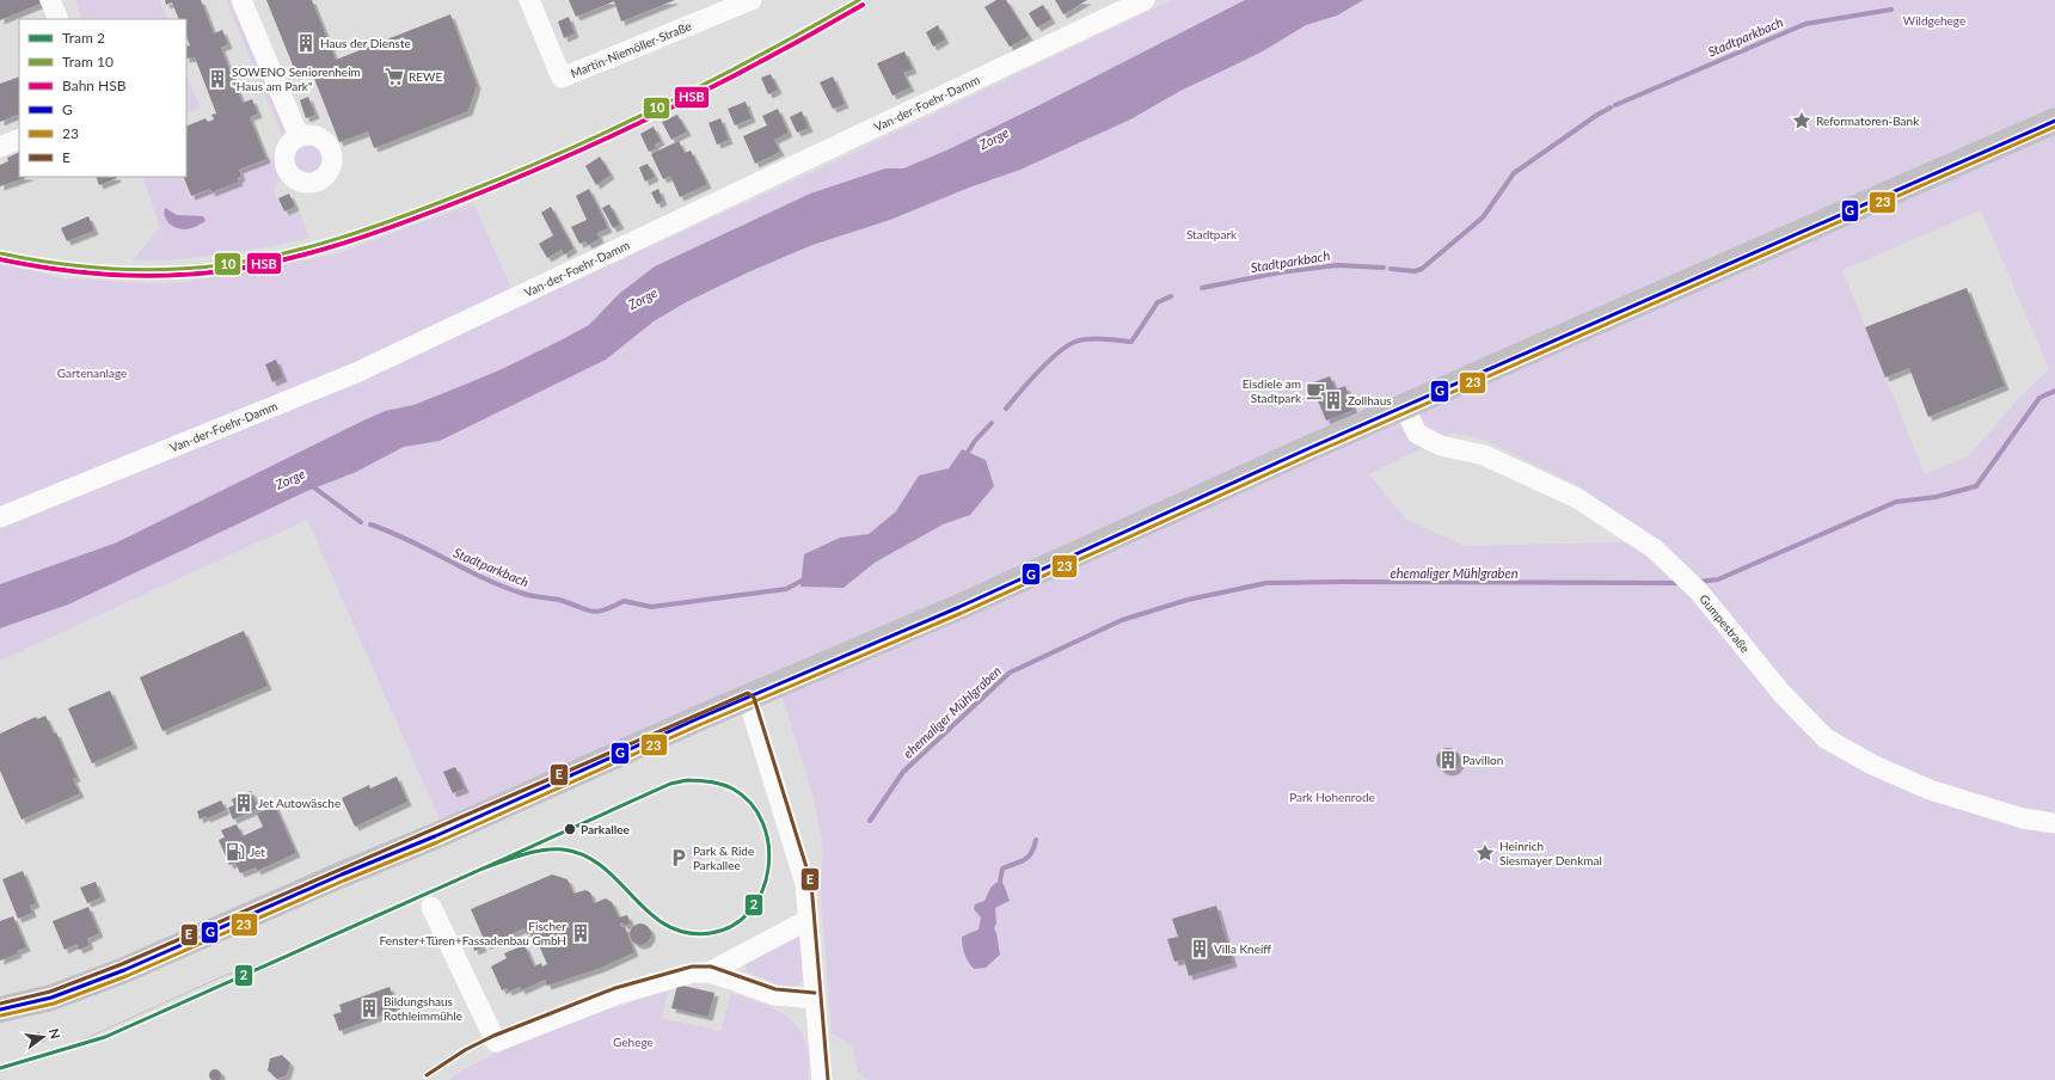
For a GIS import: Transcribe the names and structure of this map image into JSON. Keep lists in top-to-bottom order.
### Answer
{
  "streets": {
    "street": ["Martin-Niemöller-Straße", "Van-der-Foehr-Damm", "Gumpestraße"]
  },
  "water": ["Stadtparkbach", "Zorge", "ehemaliger Mühlgraben"],
  "parks": [
    "Wildgehege",
    "Stadtpark",
    "Gartenanlage",
    "Park Hohenrode",
    "Gehege"
  ],
  "places": {
    "building": [
      "Haus der Dienste",
      "SOWENO Seniorenheim \"Haus am Park\"",
      "Zollhaus",
      "Pavillon",
      "Jet Autowäsche",
      "Fischer Fenster+Türen+Fassadenbau GmbH",
      "Villa Kneiff",
      "Bildungshaus Rothleimmühle"
    ],
    "supermarket": ["REWE"],
    "place": ["Reformatoren-Bank", "Heinrich Siesmayer Denkmal"],
    "cafe": ["Eisdiele am Stadtpark"],
    "other": ["Parkallee"],
    "fuel station": ["Jet"],
    "parking": ["Park & Ride Parkallee"]
  },
  "lines": [
    "tram line 10",
    "rail line HSB",
    "transit line G",
    "transit line 23",
    "transit line E",
    "tram line 2"
  ],
  "legend": [
    "Tram 2",
    "Tram 10",
    "Bahn HSB",
    "G",
    "23",
    "E"
  ],
  "north": "right"
}
